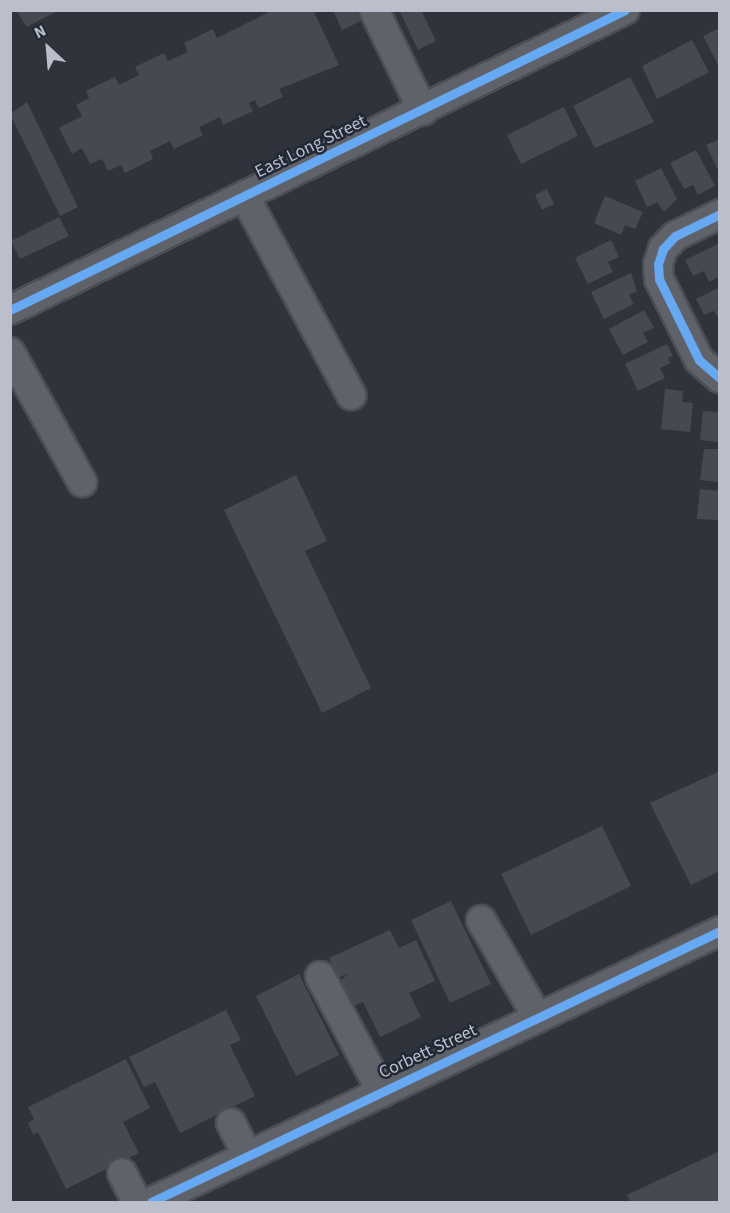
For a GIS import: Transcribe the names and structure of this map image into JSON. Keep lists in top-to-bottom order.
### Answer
{
  "streets": {
    "street": ["East Long Street", "Corbett Street"]
  },
  "north": "top left"
}
